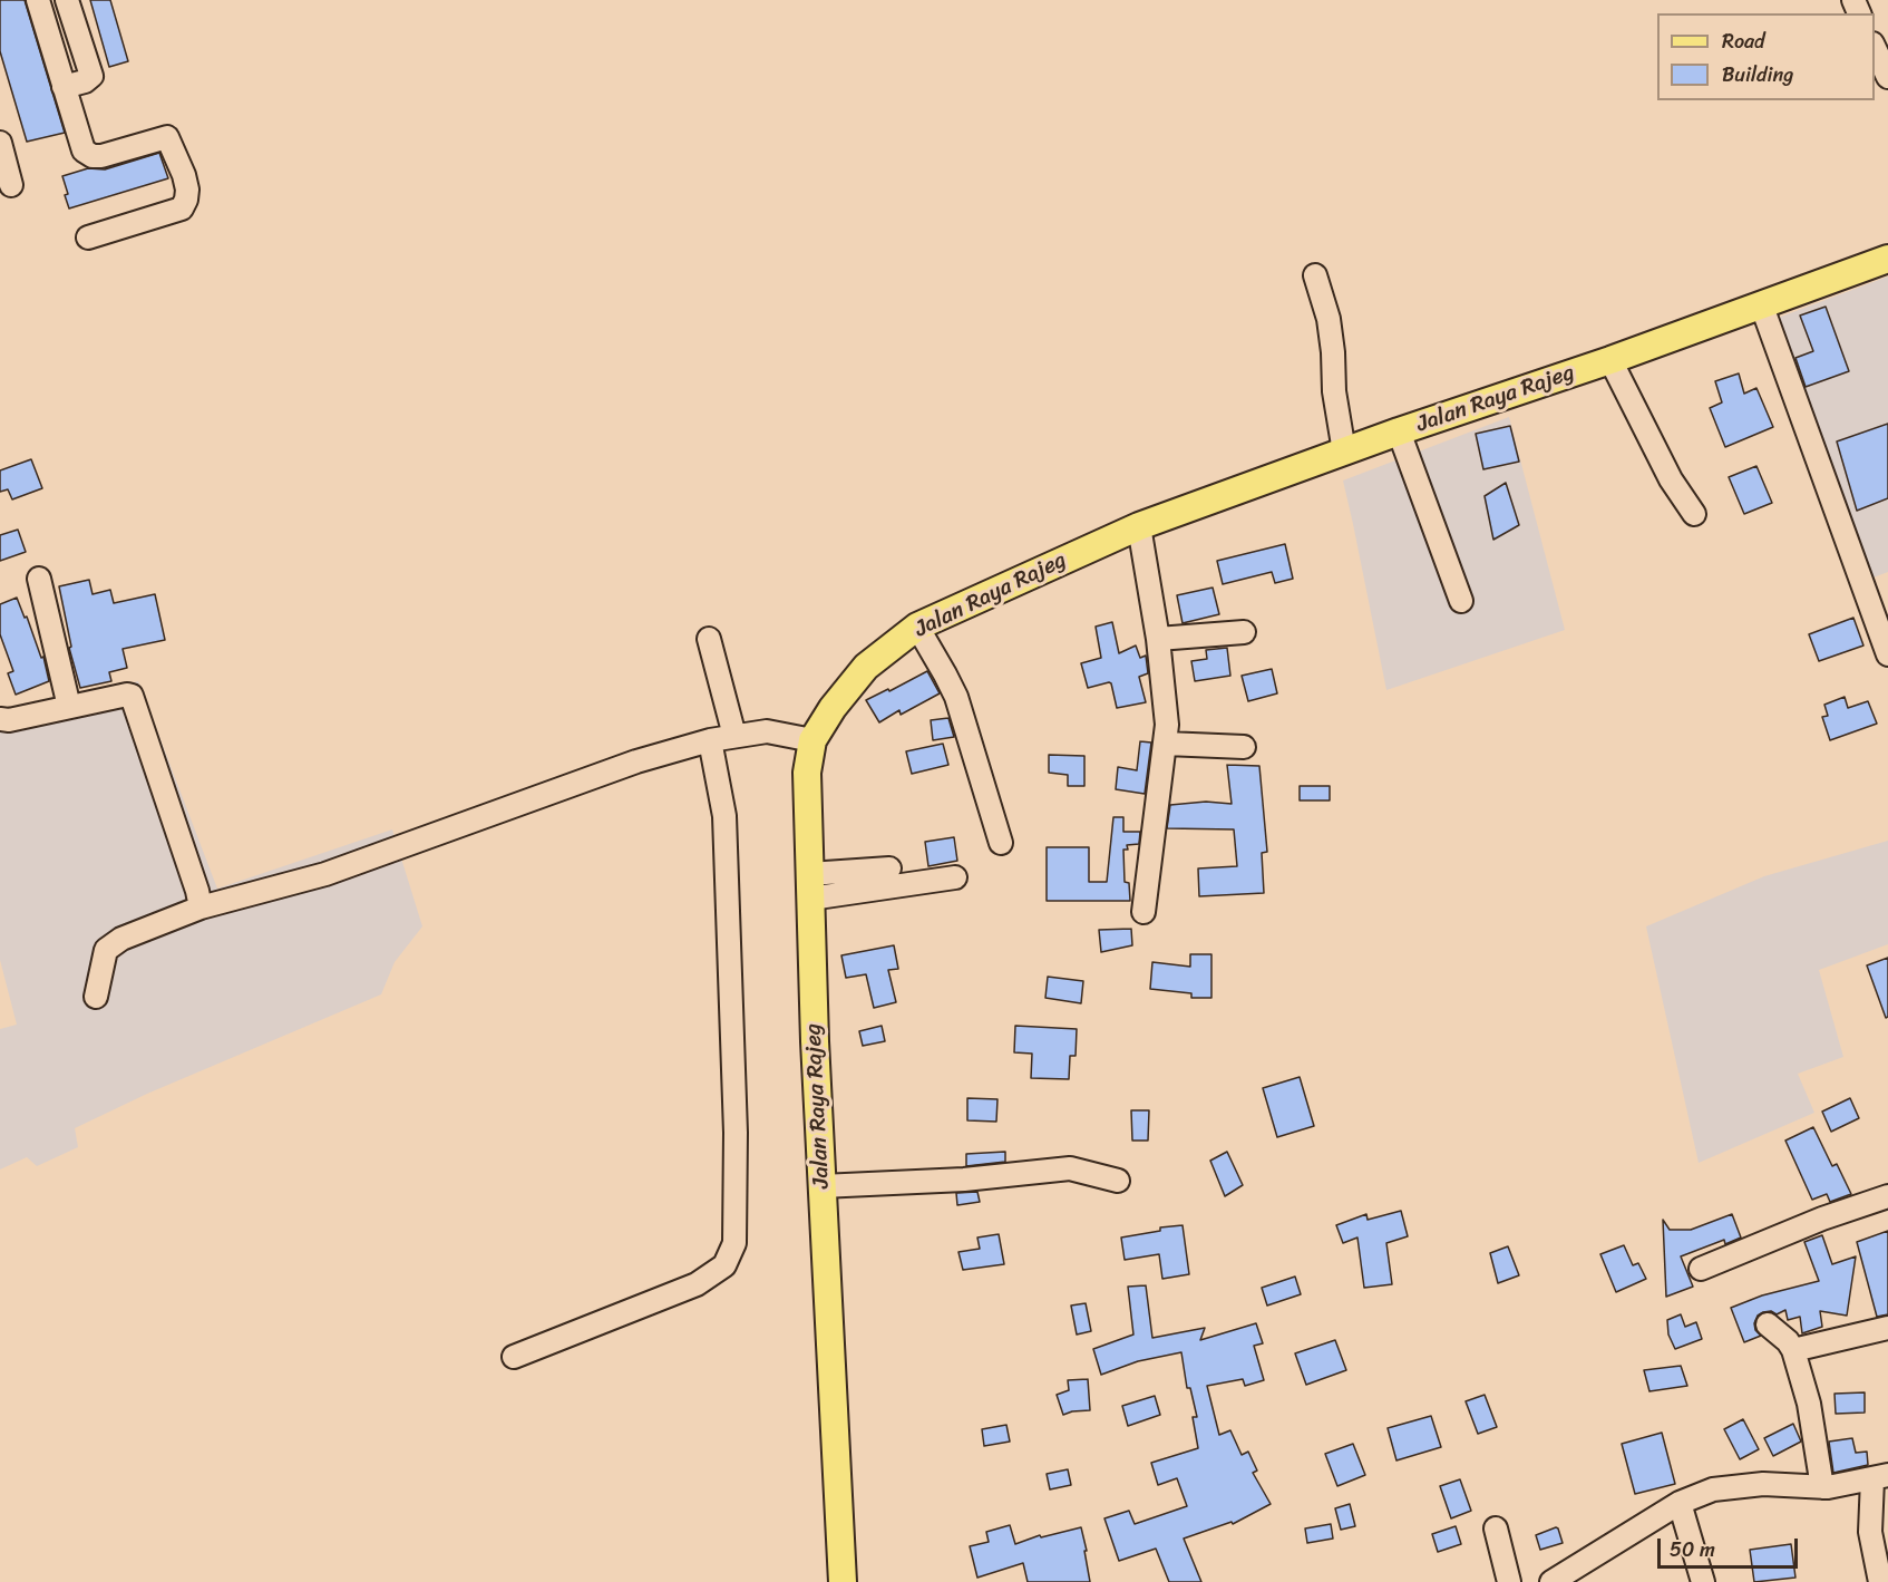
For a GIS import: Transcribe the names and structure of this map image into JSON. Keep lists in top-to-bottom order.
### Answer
{
  "streets": {
    "main road": ["Jalan Raya Rajeg"]
  },
  "legend": ["Road", "Building"],
  "scale_bar": "50 m"
}
